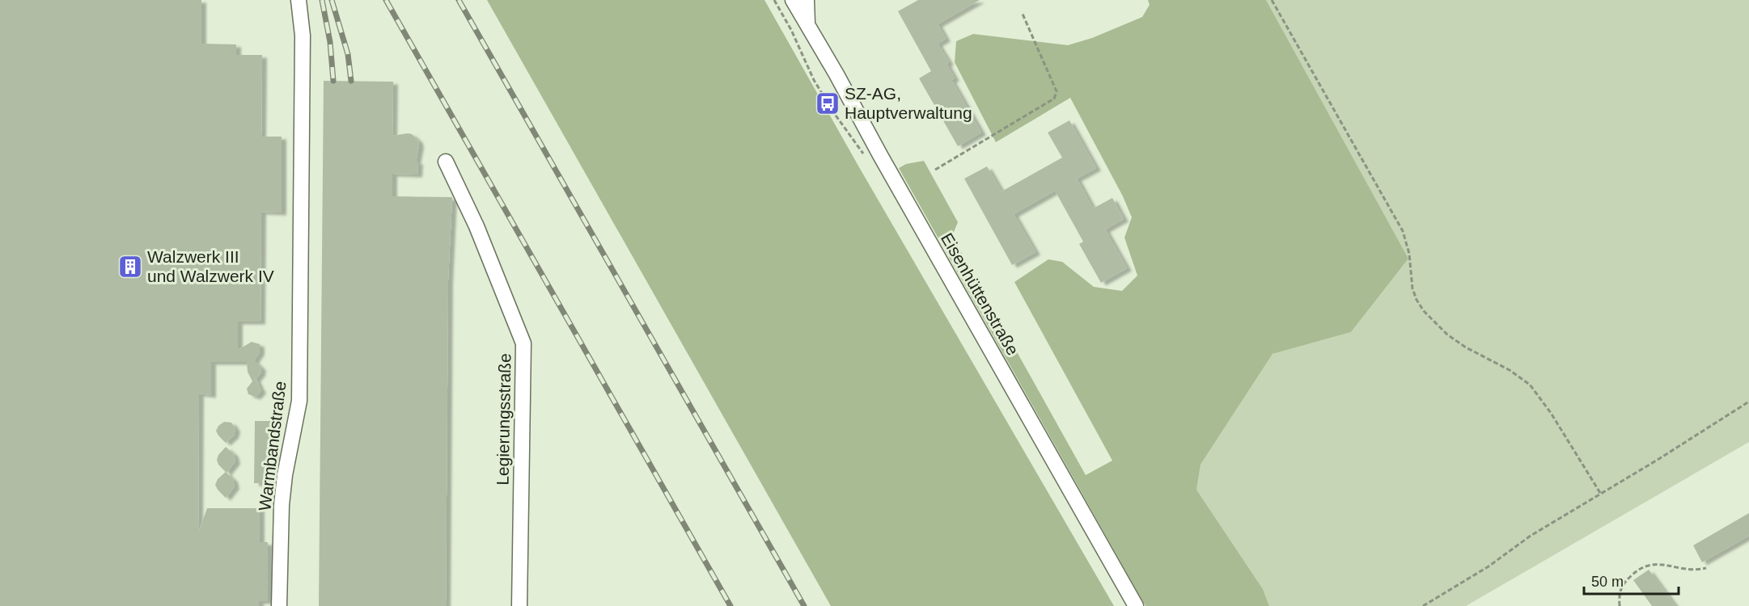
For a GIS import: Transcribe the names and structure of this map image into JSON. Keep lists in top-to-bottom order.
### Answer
{
  "streets": {
    "street": ["Eisenhüttenstraße", "Legierungsstraße", "Warmbandstraße"]
  },
  "places": {
    "bus stop": ["SZ-AG, Hauptverwaltung"],
    "building": ["Walzwerk III und Walzwerk IV"]
  },
  "scale_bar": "50 m"
}
